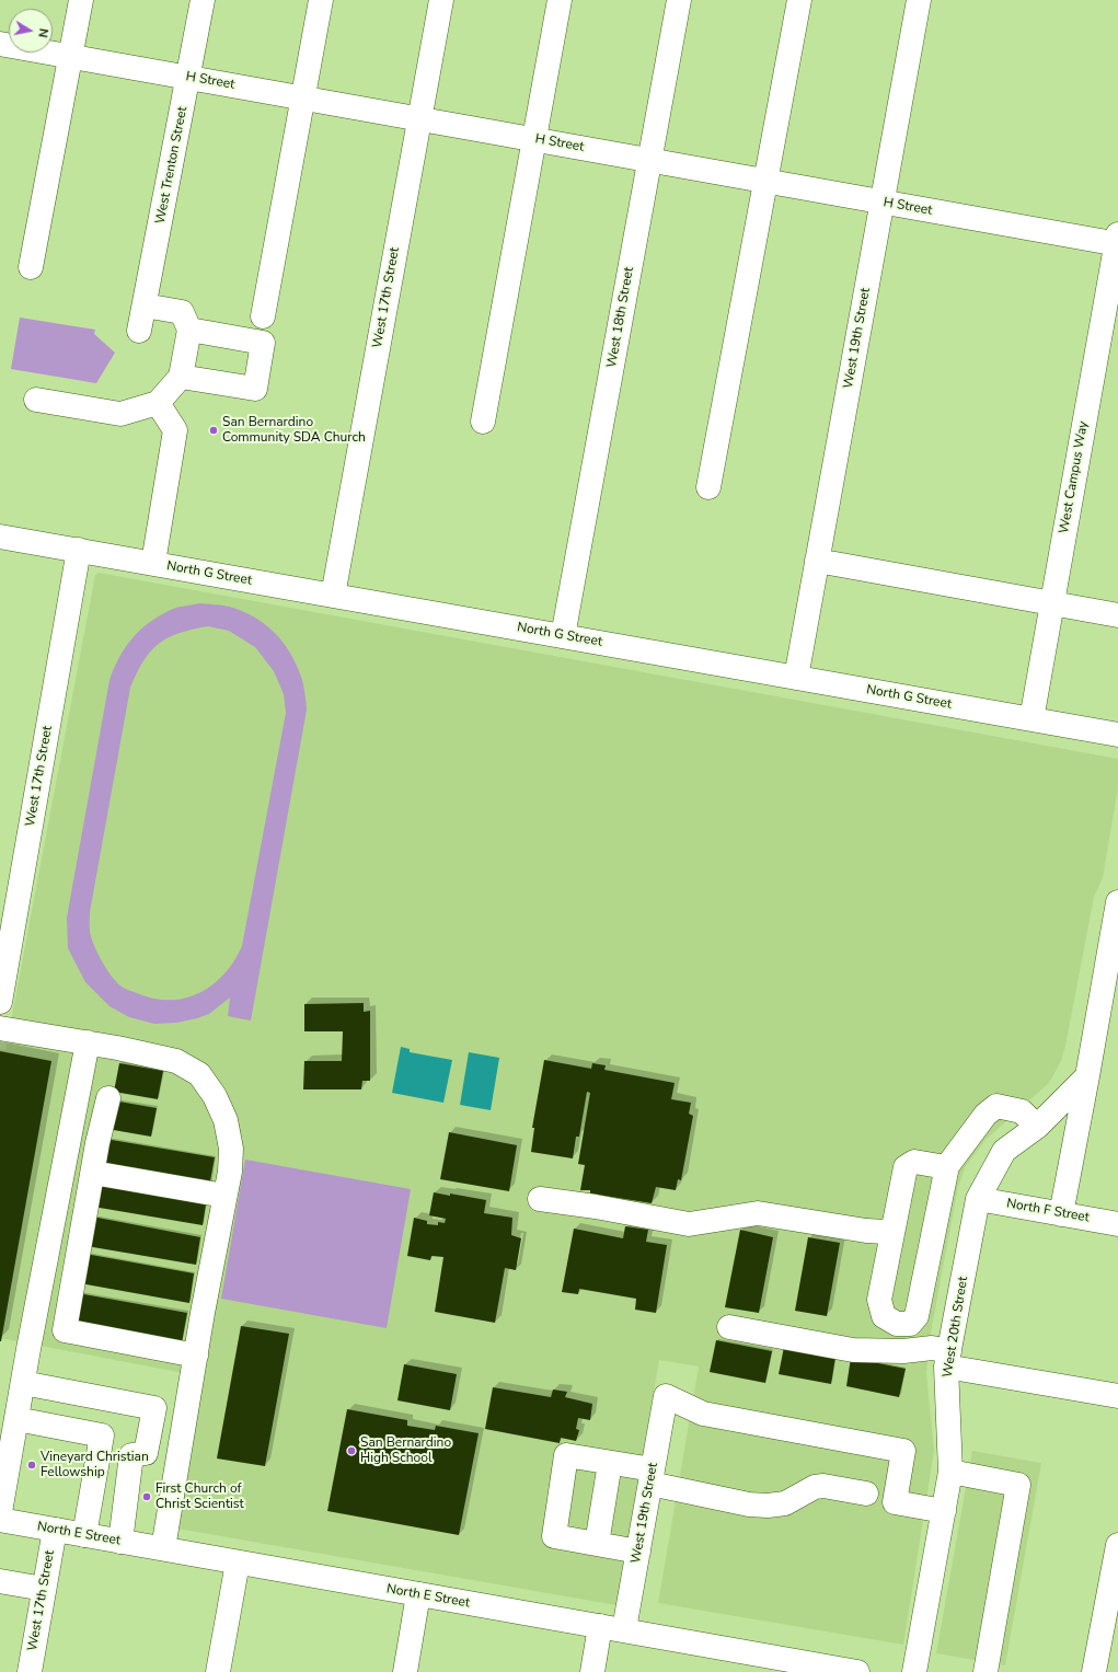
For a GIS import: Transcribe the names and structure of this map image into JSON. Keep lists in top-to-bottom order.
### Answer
{
  "streets": {
    "street": [
      "H Street",
      "West Trenton Street",
      "West 17th Street",
      "West 18th Street",
      "West 19th Street",
      "West Campus Way",
      "North G Street",
      "North F Street",
      "West 20th Street",
      "North E Street"
    ]
  },
  "crossings": [
    ["H Street", "West Trenton Street"],
    ["H Street", "West 17th Street"],
    ["H Street", "West 18th Street"],
    ["H Street", "West 19th Street"],
    ["H Street", "West Campus Way"],
    ["West 17th Street", "North G Street"],
    ["West 17th Street", "North E Street"],
    ["West 18th Street", "North G Street"],
    ["West 19th Street", "North G Street"],
    ["West 19th Street", "West 20th Street"],
    ["West 19th Street", "North E Street"],
    ["West Campus Way", "North G Street"],
    ["North F Street", "West 20th Street"]
  ],
  "places": [
    "San Bernardino Community SDA Church",
    "San Bernardino High School",
    "Vineyard Christian Fellowship",
    "First Church of Christ Scientist"
  ],
  "north": "right"
}
